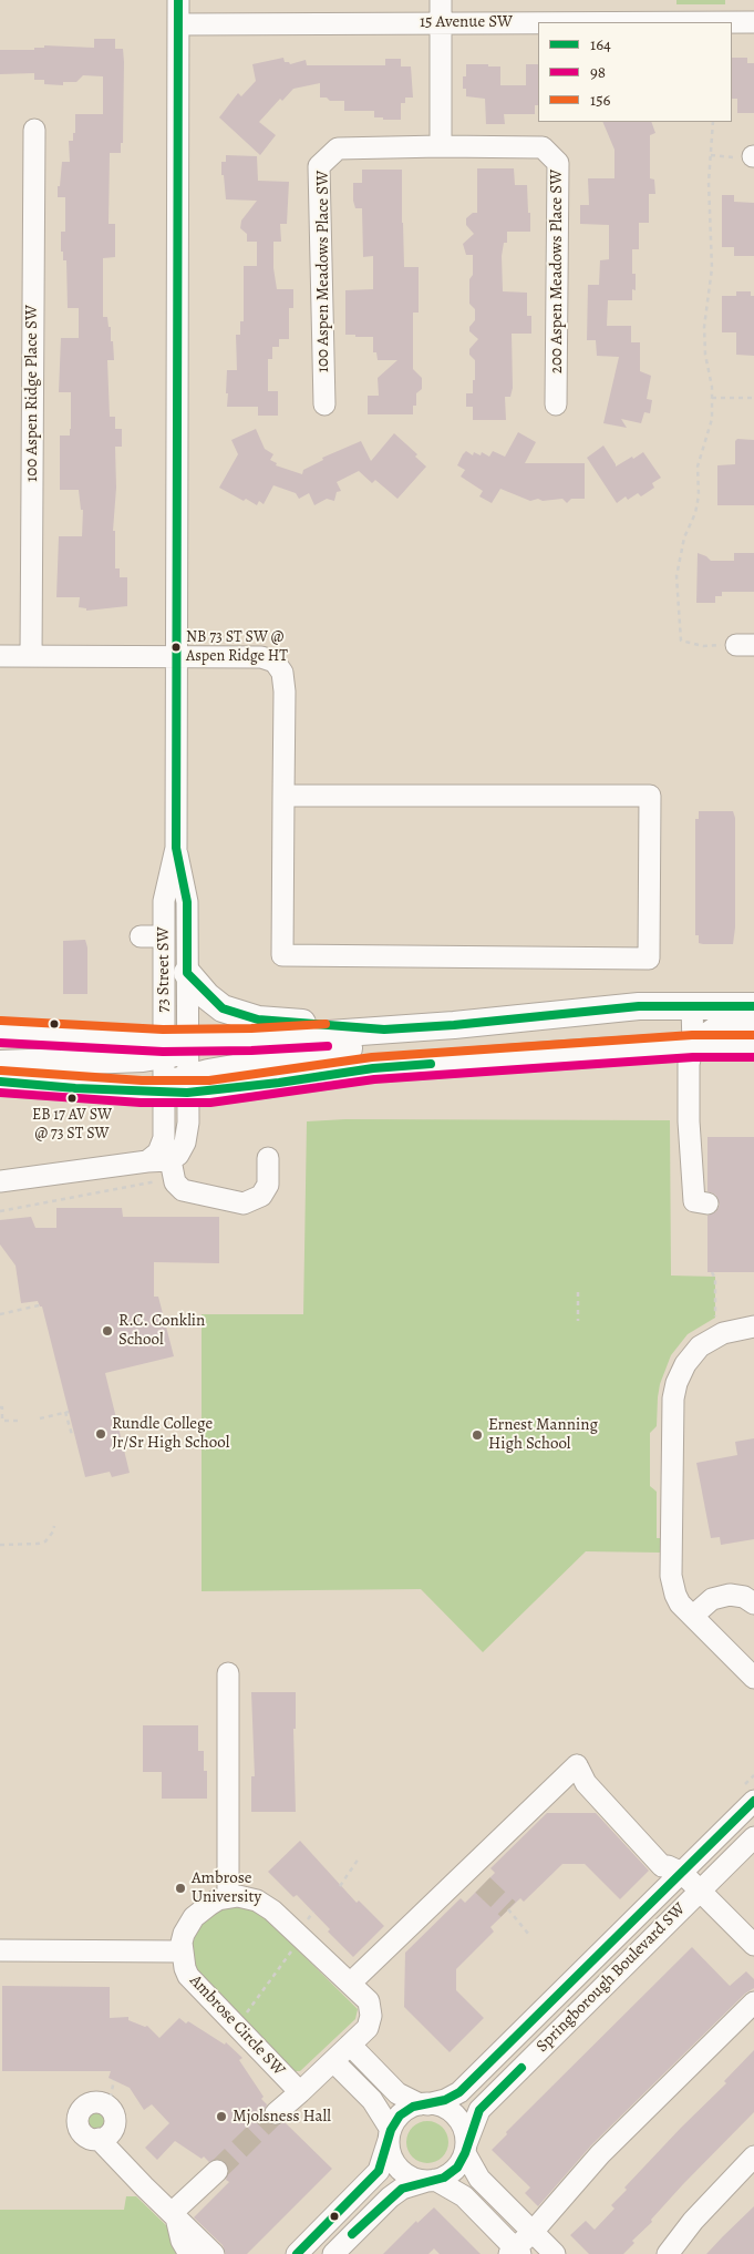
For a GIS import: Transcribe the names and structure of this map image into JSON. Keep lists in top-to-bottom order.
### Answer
{
  "streets": {
    "street": [
      "15 Avenue SW",
      "100 Aspen Meadows Place SW",
      "200 Aspen Meadows Place SW",
      "100 Aspen Ridge Place SW",
      "73 Street SW",
      "Springborough Boulevard SW",
      "Ambrose Circle SW"
    ]
  },
  "crossings": [
    ["15 Avenue SW", "73 Street SW"],
    ["100 Aspen Meadows Place SW", "200 Aspen Meadows Place SW"]
  ],
  "places": [
    "NB 73 ST SW @ Aspen Ridge HT",
    "EB 17 AV SW @ 73 ST SW",
    "R.C. Conklin School",
    "Rundle College Jr/Sr High School",
    "Ernest Manning High School",
    "Ambrose University",
    "Mjolsness Hall"
  ],
  "lines": ["transit line 164", "transit line 156", "transit line 98"],
  "legend": ["164", "98", "156"]
}
